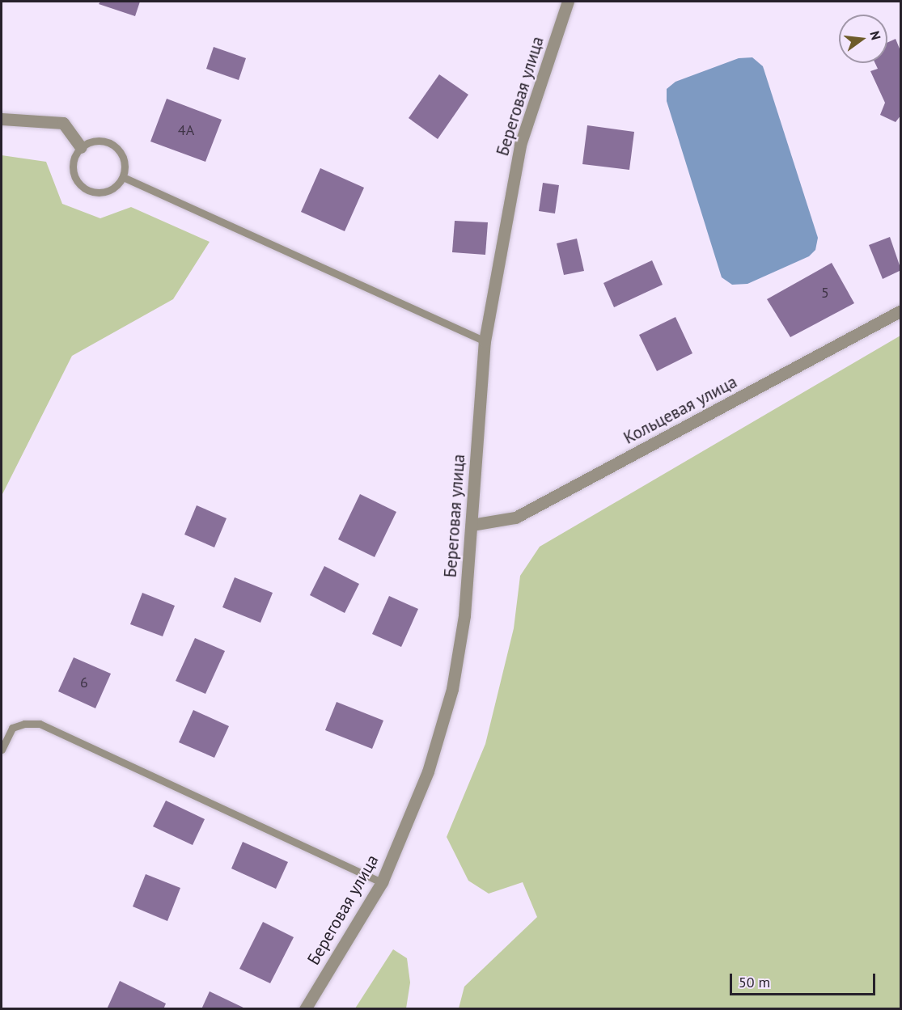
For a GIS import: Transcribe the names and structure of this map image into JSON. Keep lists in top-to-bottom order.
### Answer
{
  "streets": {
    "street": ["Береговая улица", "Кольцевая улица"]
  },
  "crossings": [
    ["Береговая улица", "Кольцевая улица"]
  ],
  "house_numbers": ["4А", "5", "6"],
  "scale_bar": "50 m",
  "north": "right"
}
